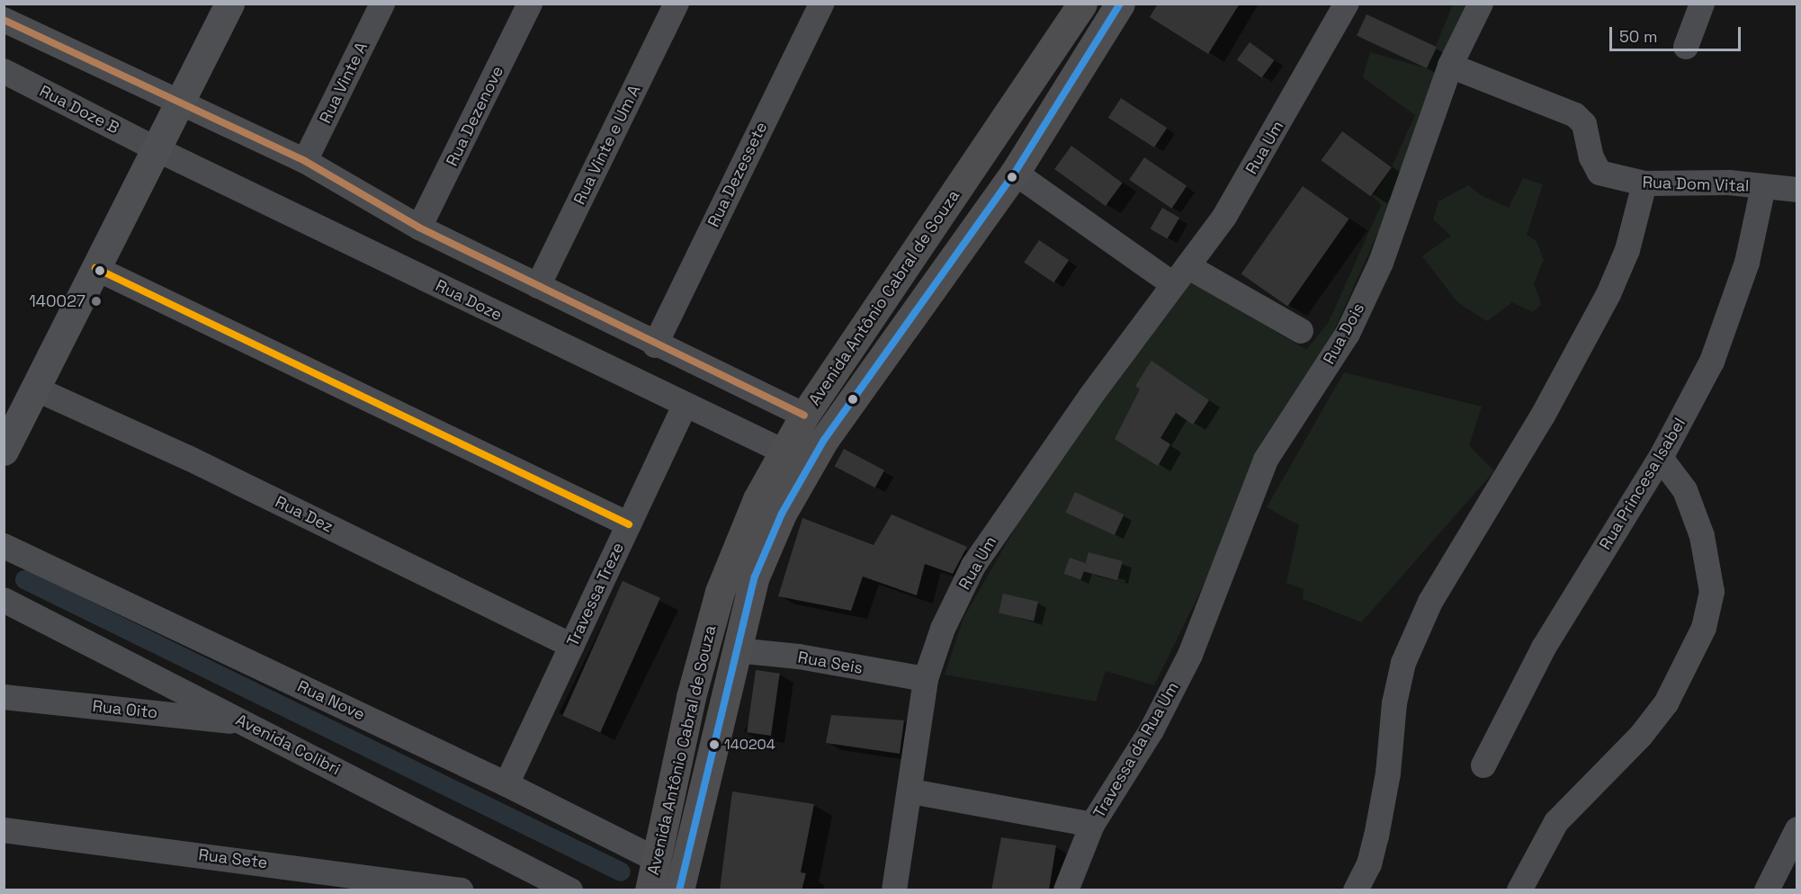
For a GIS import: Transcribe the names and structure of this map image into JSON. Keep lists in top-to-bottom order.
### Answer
{
  "streets": {
    "highway": ["Avenida Antônio Cabral de Souza"],
    "street": [
      "Rua Vinte A",
      "Rua Doze B",
      "Rua Dezenove",
      "Rua Vinte e Um A",
      "Rua Um",
      "Rua Dezessete",
      "Rua Dom Vital",
      "Rua Doze",
      "Rua Dois",
      "Rua Princesa Isabel",
      "Rua Dez",
      "Travessa Treze",
      "Rua Seis",
      "Rua Nove",
      "Rua Oito",
      "Avenida Colibri",
      "Travessa da Rua Um",
      "Rua Sete"
    ]
  },
  "crossings": [
    ["Rua Doze B", "Rua Doze"],
    ["Rua Um", "Rua Seis"],
    ["Rua Um", "Travessa da Rua Um"],
    ["Rua Dom Vital", "Rua Dois"],
    ["Rua Dom Vital", "Rua Princesa Isabel"],
    ["Avenida Antônio Cabral de Souza", "Rua Doze"],
    ["Avenida Antônio Cabral de Souza", "Rua Seis"],
    ["Avenida Antônio Cabral de Souza", "Rua Nove"],
    ["Rua Doze", "Travessa Treze"],
    ["Rua Dois", "Travessa da Rua Um"],
    ["Rua Dez", "Travessa Treze"],
    ["Travessa Treze", "Rua Nove"],
    ["Rua Oito", "Avenida Colibri"]
  ],
  "places": ["140027", "140204"],
  "scale_bar": "50 m"
}
